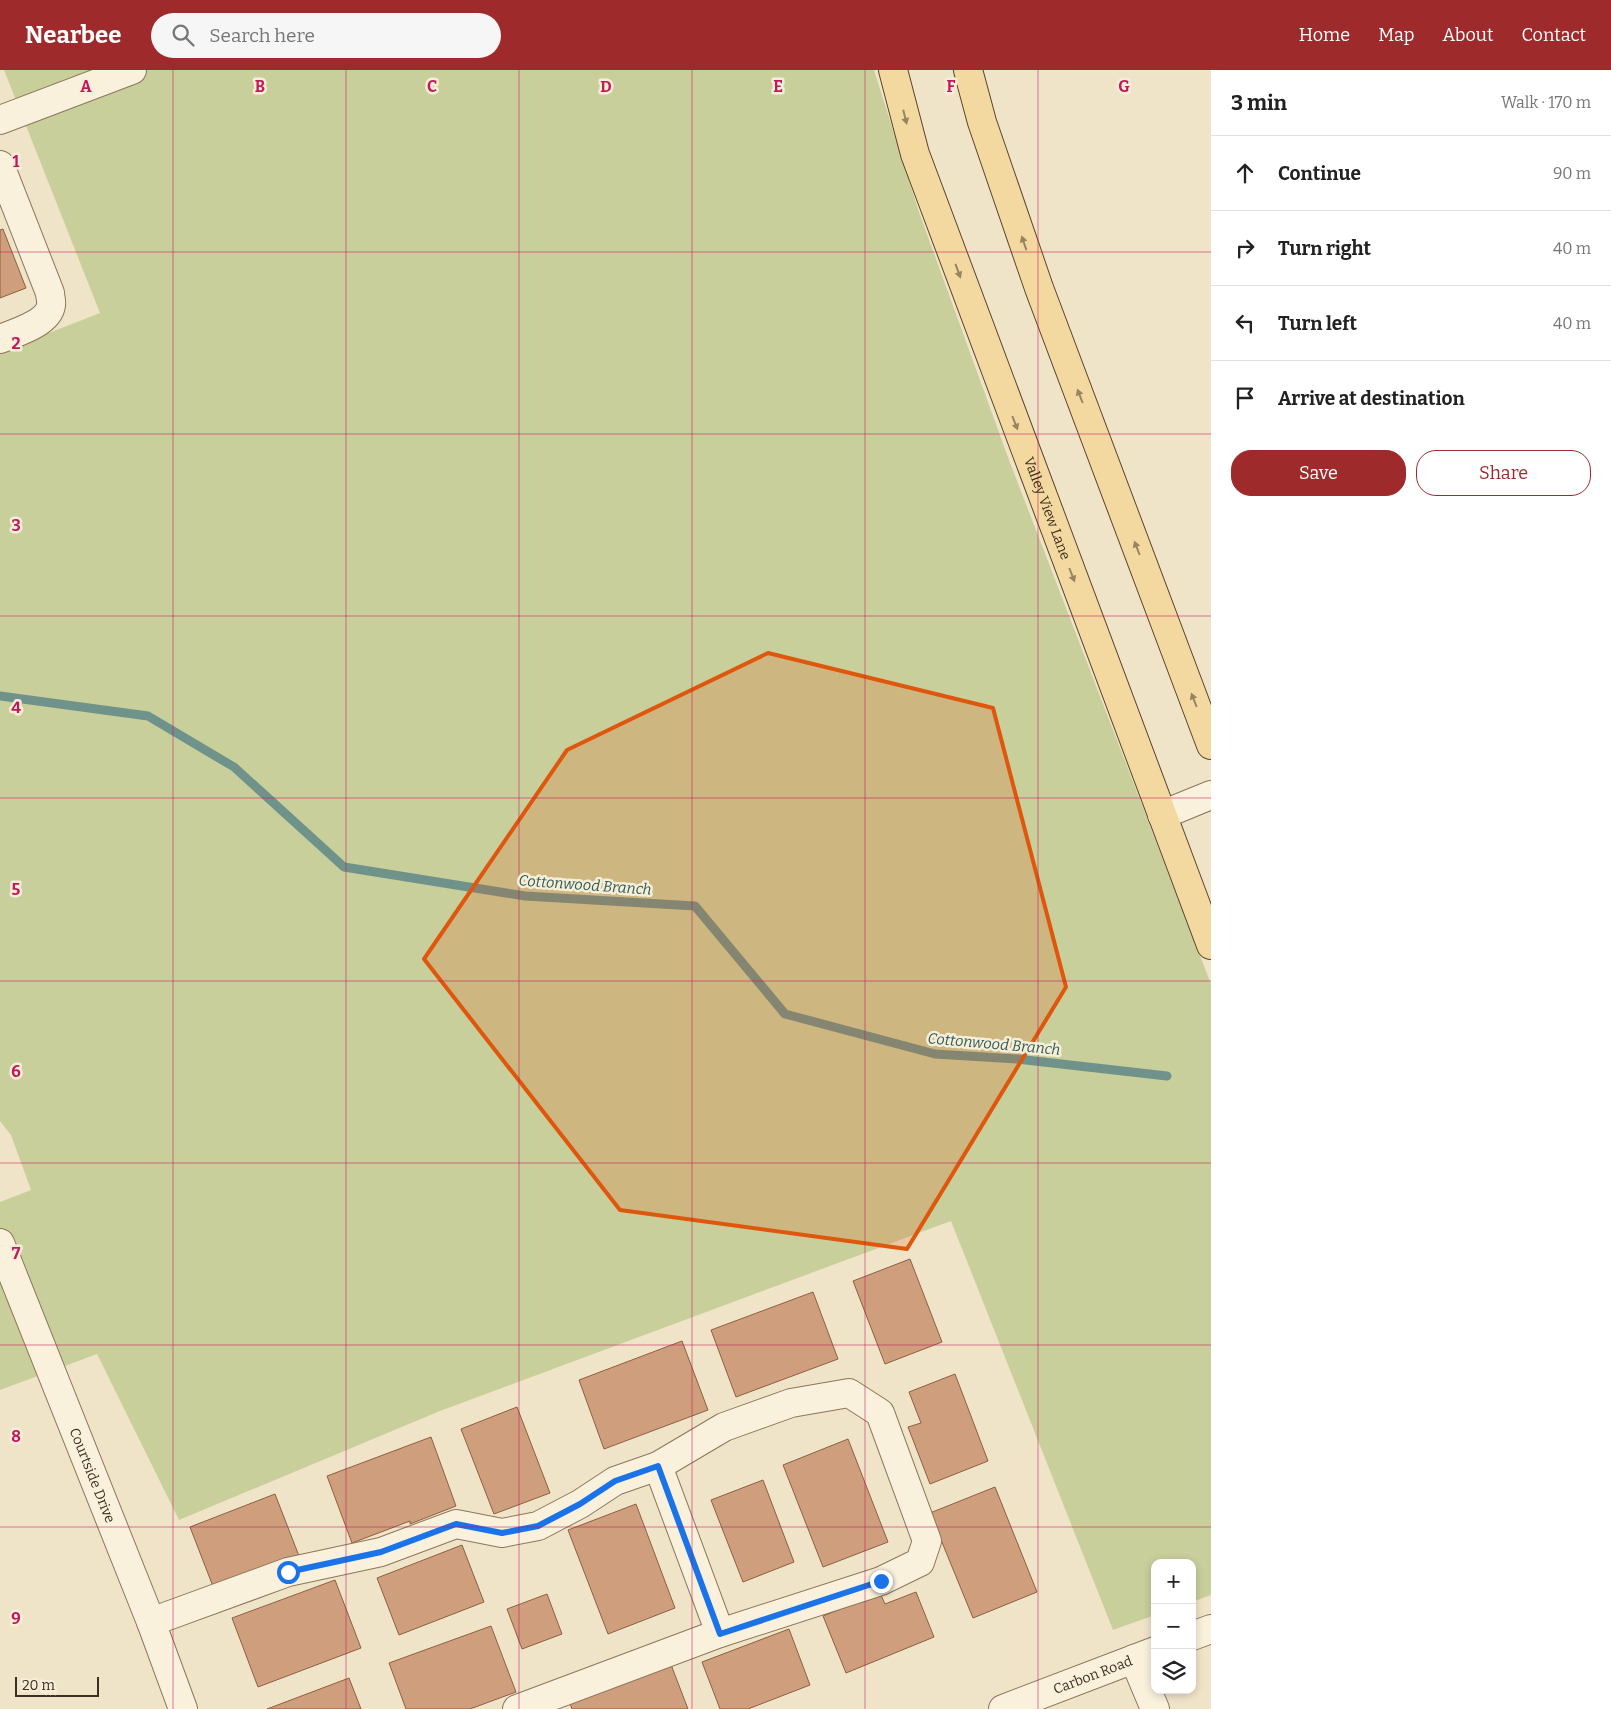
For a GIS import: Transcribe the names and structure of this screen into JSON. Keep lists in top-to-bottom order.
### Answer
{
  "streets": {
    "main road": ["Valley View Lane"],
    "street": ["Courtside Drive", "Carbon Road"]
  },
  "water": ["Cottonwood Branch"],
  "scale_bar": "20 m",
  "page": {
    "header": "Nearbee",
    "search": "Search here",
    "nav": [
      "Home",
      "Map",
      "About",
      "Contact"
    ],
    "heading": ["3 min", "Walk · 170 m"],
    "list": [
      ["Continue", "90 m"],
      ["Turn right", "40 m"],
      ["Turn left", "40 m"],
      "Arrive at destination"
    ],
    "buttons": ["Save", "Share"],
    "map_buttons": ["+", "−"],
    "scale": "20 m"
  },
  "grid": {
    "columns": [
      "A",
      "B",
      "C",
      "D",
      "E",
      "F",
      "G"
    ],
    "rows": [
      "1",
      "2",
      "3",
      "4",
      "5",
      "6",
      "7",
      "8",
      "9"
    ]
  }
}
